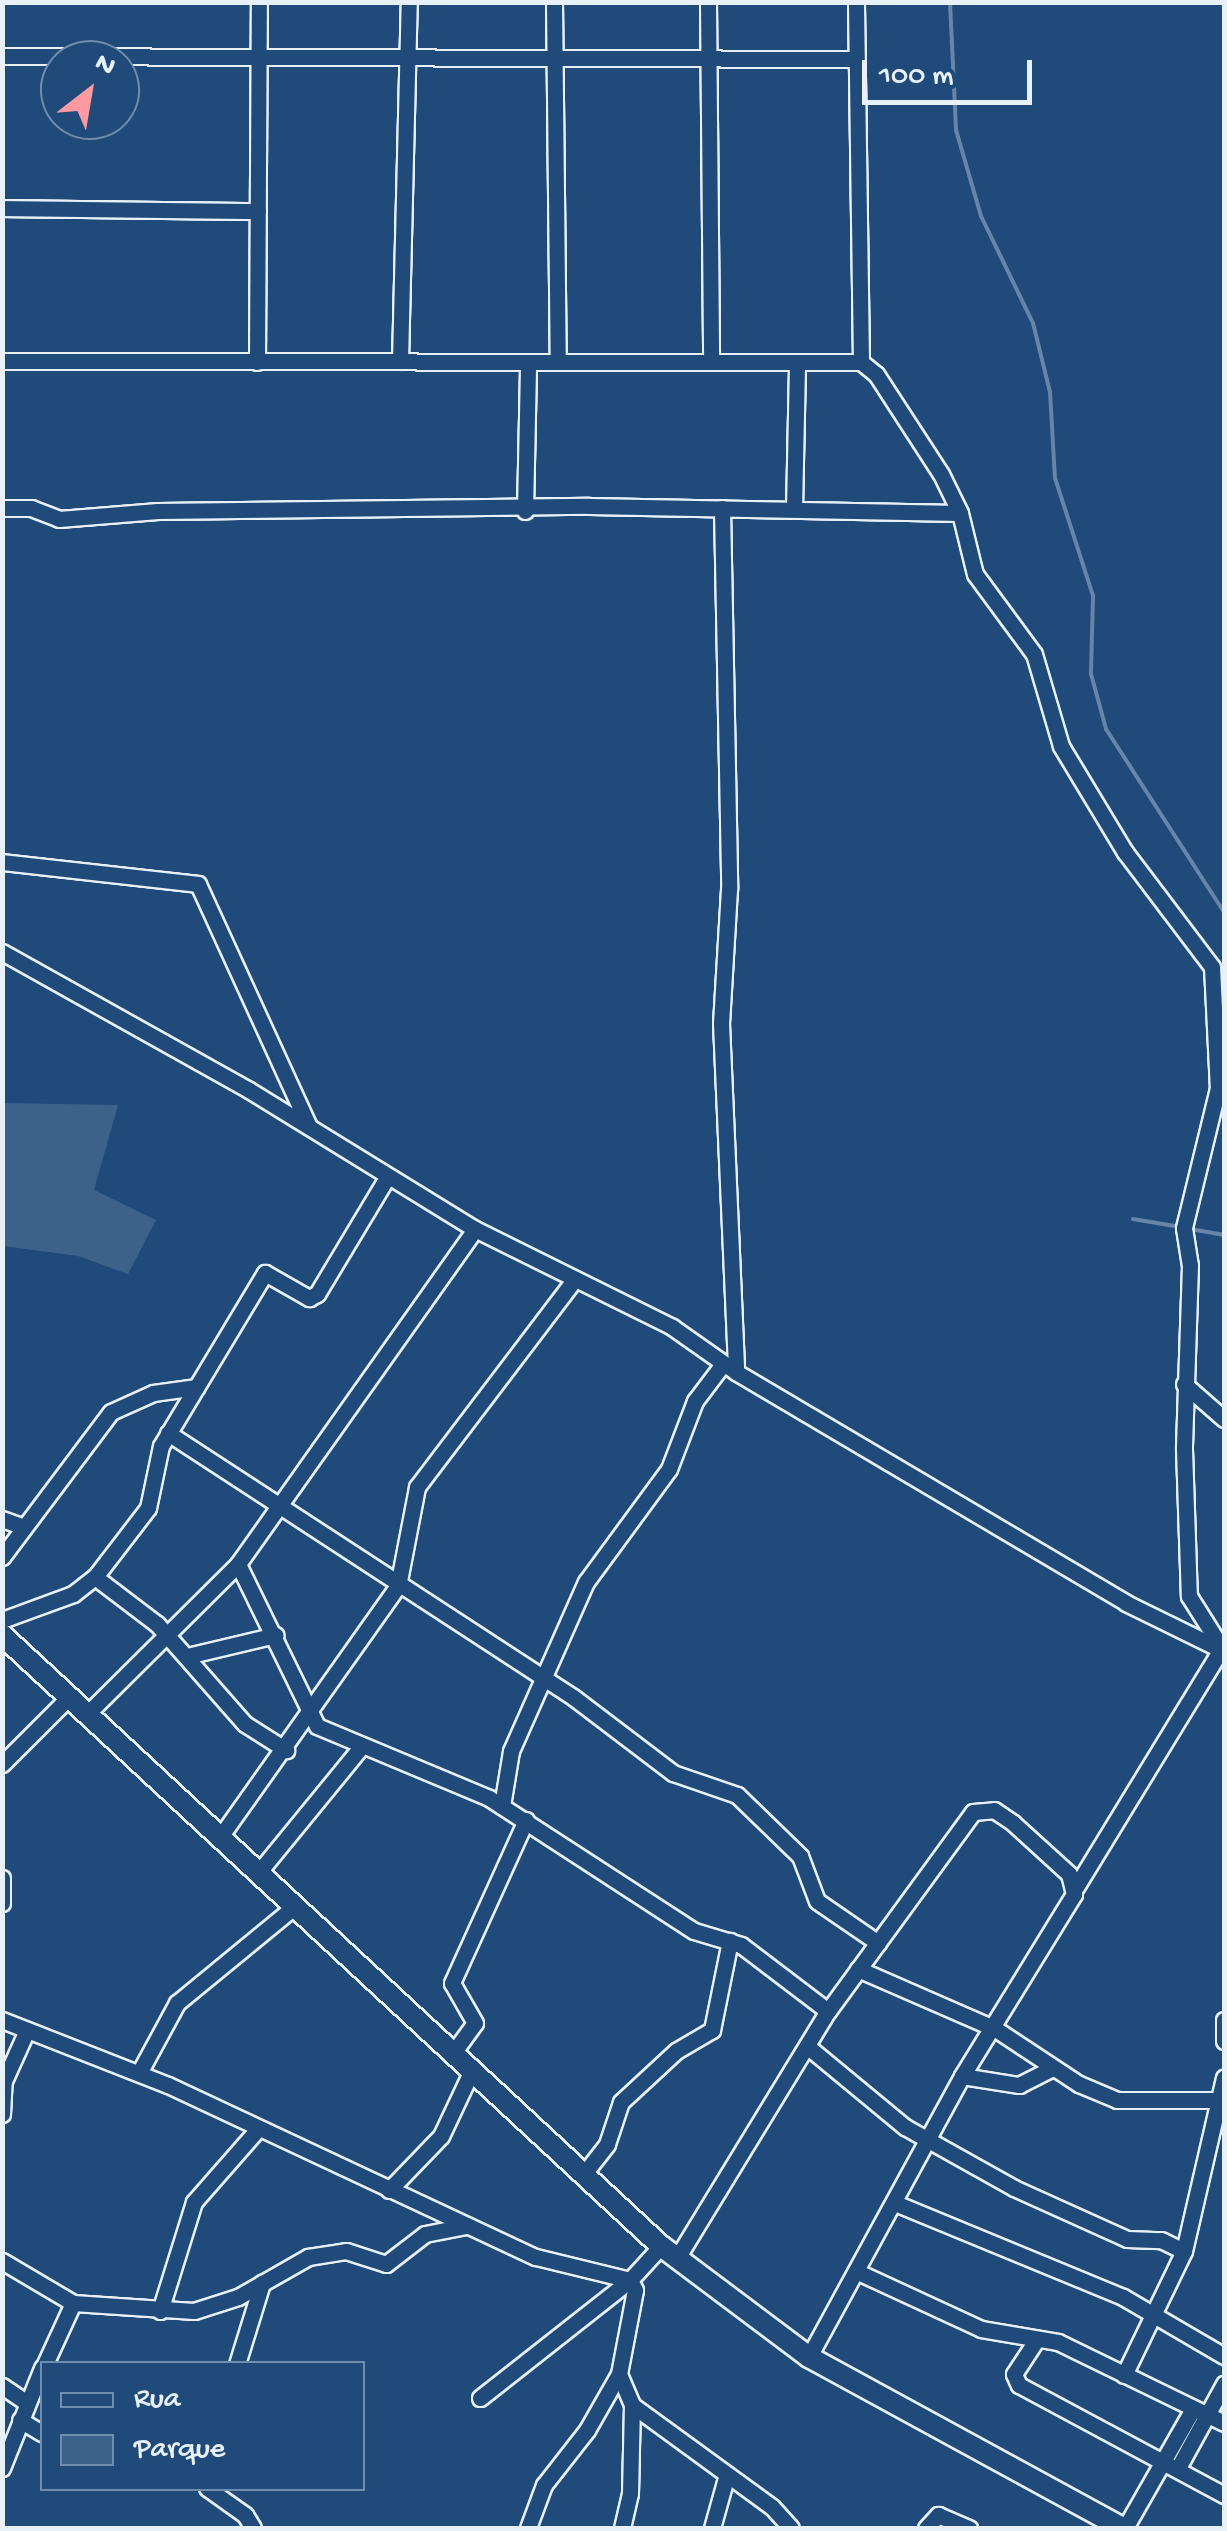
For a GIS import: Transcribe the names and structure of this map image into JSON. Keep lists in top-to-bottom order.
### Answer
{
  "legend": ["Rua", "Parque"],
  "scale_bar": "100 m",
  "north": "top right"
}
